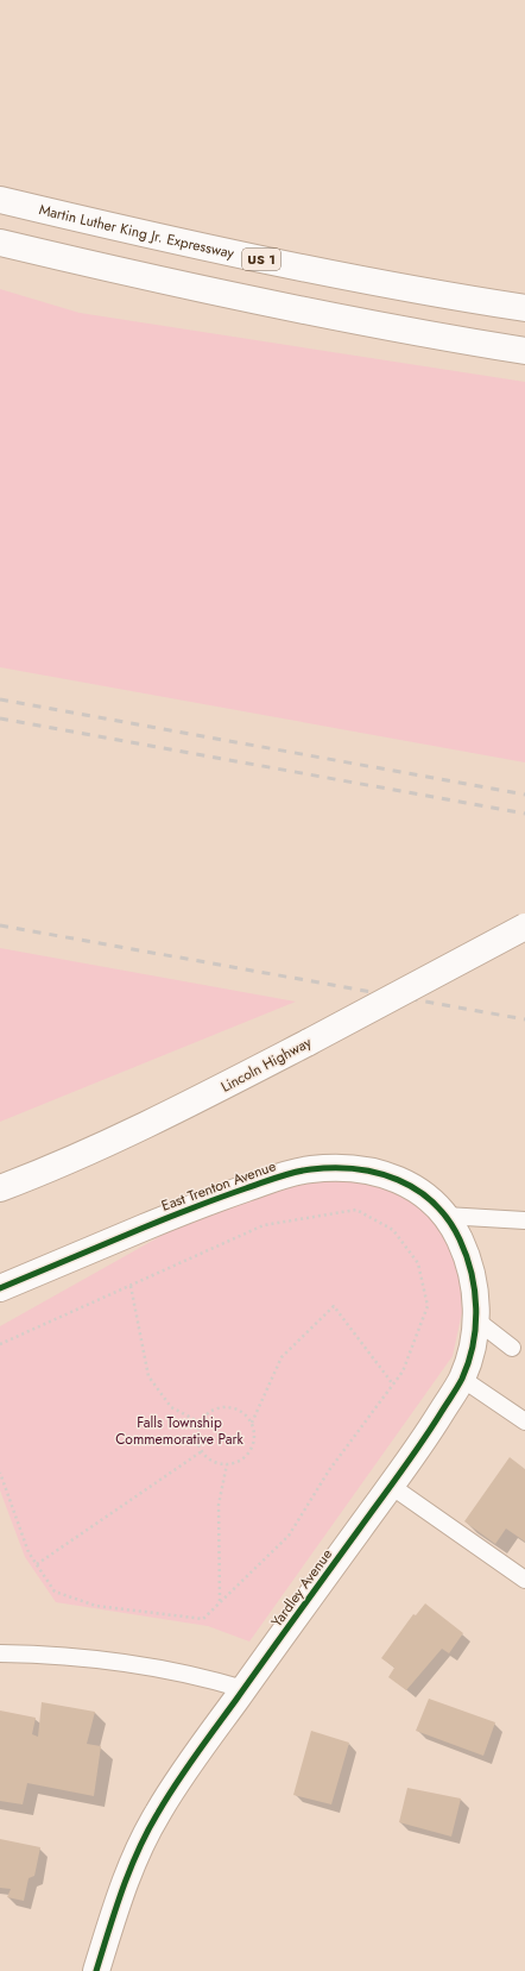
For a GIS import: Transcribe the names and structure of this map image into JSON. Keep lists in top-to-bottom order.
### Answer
{
  "streets": {
    "main road": [
      "Martin Luther King Jr. Expressway",
      "US 1",
      "Lincoln Highway",
      "East Trenton Avenue",
      "Yardley Avenue"
    ]
  },
  "crossings": [
    ["East Trenton Avenue", "Yardley Avenue"]
  ],
  "parks": ["Falls Township Commemorative Park"]
}
